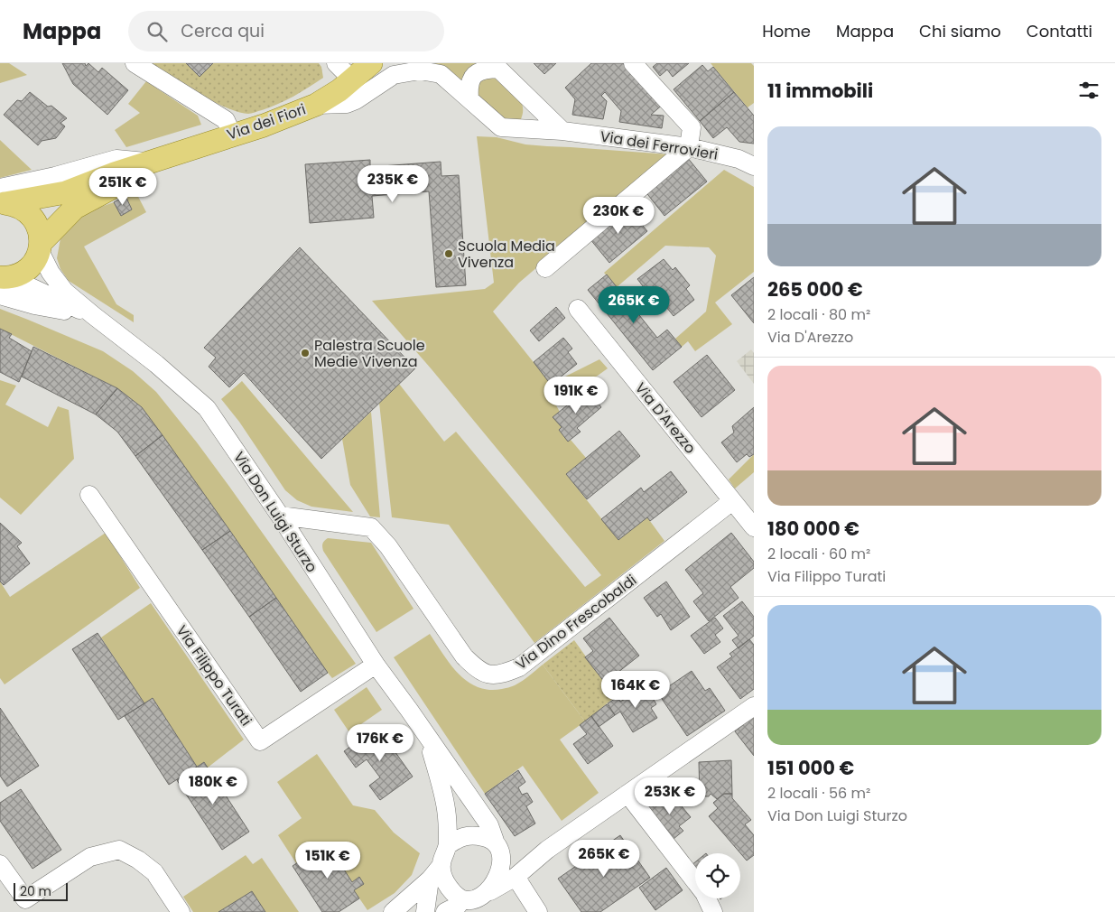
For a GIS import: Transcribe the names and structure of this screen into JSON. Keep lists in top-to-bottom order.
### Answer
{
  "streets": {
    "main road": ["Via dei Fiori"],
    "street": [
      "Via dei Ferrovieri",
      "Via D'Arezzo",
      "Via Don Luigi Sturzo",
      "Via Dino Frescobaldi",
      "Via Filippo Turati"
    ]
  },
  "crossings": [
    ["Via dei Fiori", "Via dei Ferrovieri"],
    ["Via dei Fiori", "Via Don Luigi Sturzo"],
    ["Via D'Arezzo", "Via Dino Frescobaldi"],
    ["Via Don Luigi Sturzo", "Via Dino Frescobaldi"],
    ["Via Don Luigi Sturzo", "Via Filippo Turati"]
  ],
  "places": ["Scuola Media Vivenza", "Palestra Scuole Medie Vivenza"],
  "scale_bar": "20 m",
  "page": {
    "header": "Mappa",
    "search": "Cerca qui",
    "nav": [
      "Home",
      "Mappa",
      "Chi siamo",
      "Contatti"
    ],
    "heading": "11 immobili",
    "list": [
      {
        "name": "265 000 €",
        "note": "2 locali · 80 m² · Via D'Arezzo"
      },
      {
        "name": "180 000 €",
        "note": "2 locali · 60 m² · Via Filippo Turati"
      },
      {
        "name": "151 000 €",
        "note": "2 locali · 56 m² · Via Don Luigi Sturzo"
      }
    ],
    "price": [
      "235K €",
      "251K €",
      "230K €",
      "265K €",
      "191K €",
      "164K €",
      "176K €",
      "180K €",
      "253K €",
      "265K €",
      "151K €"
    ],
    "scale": "20 m"
  }
}
